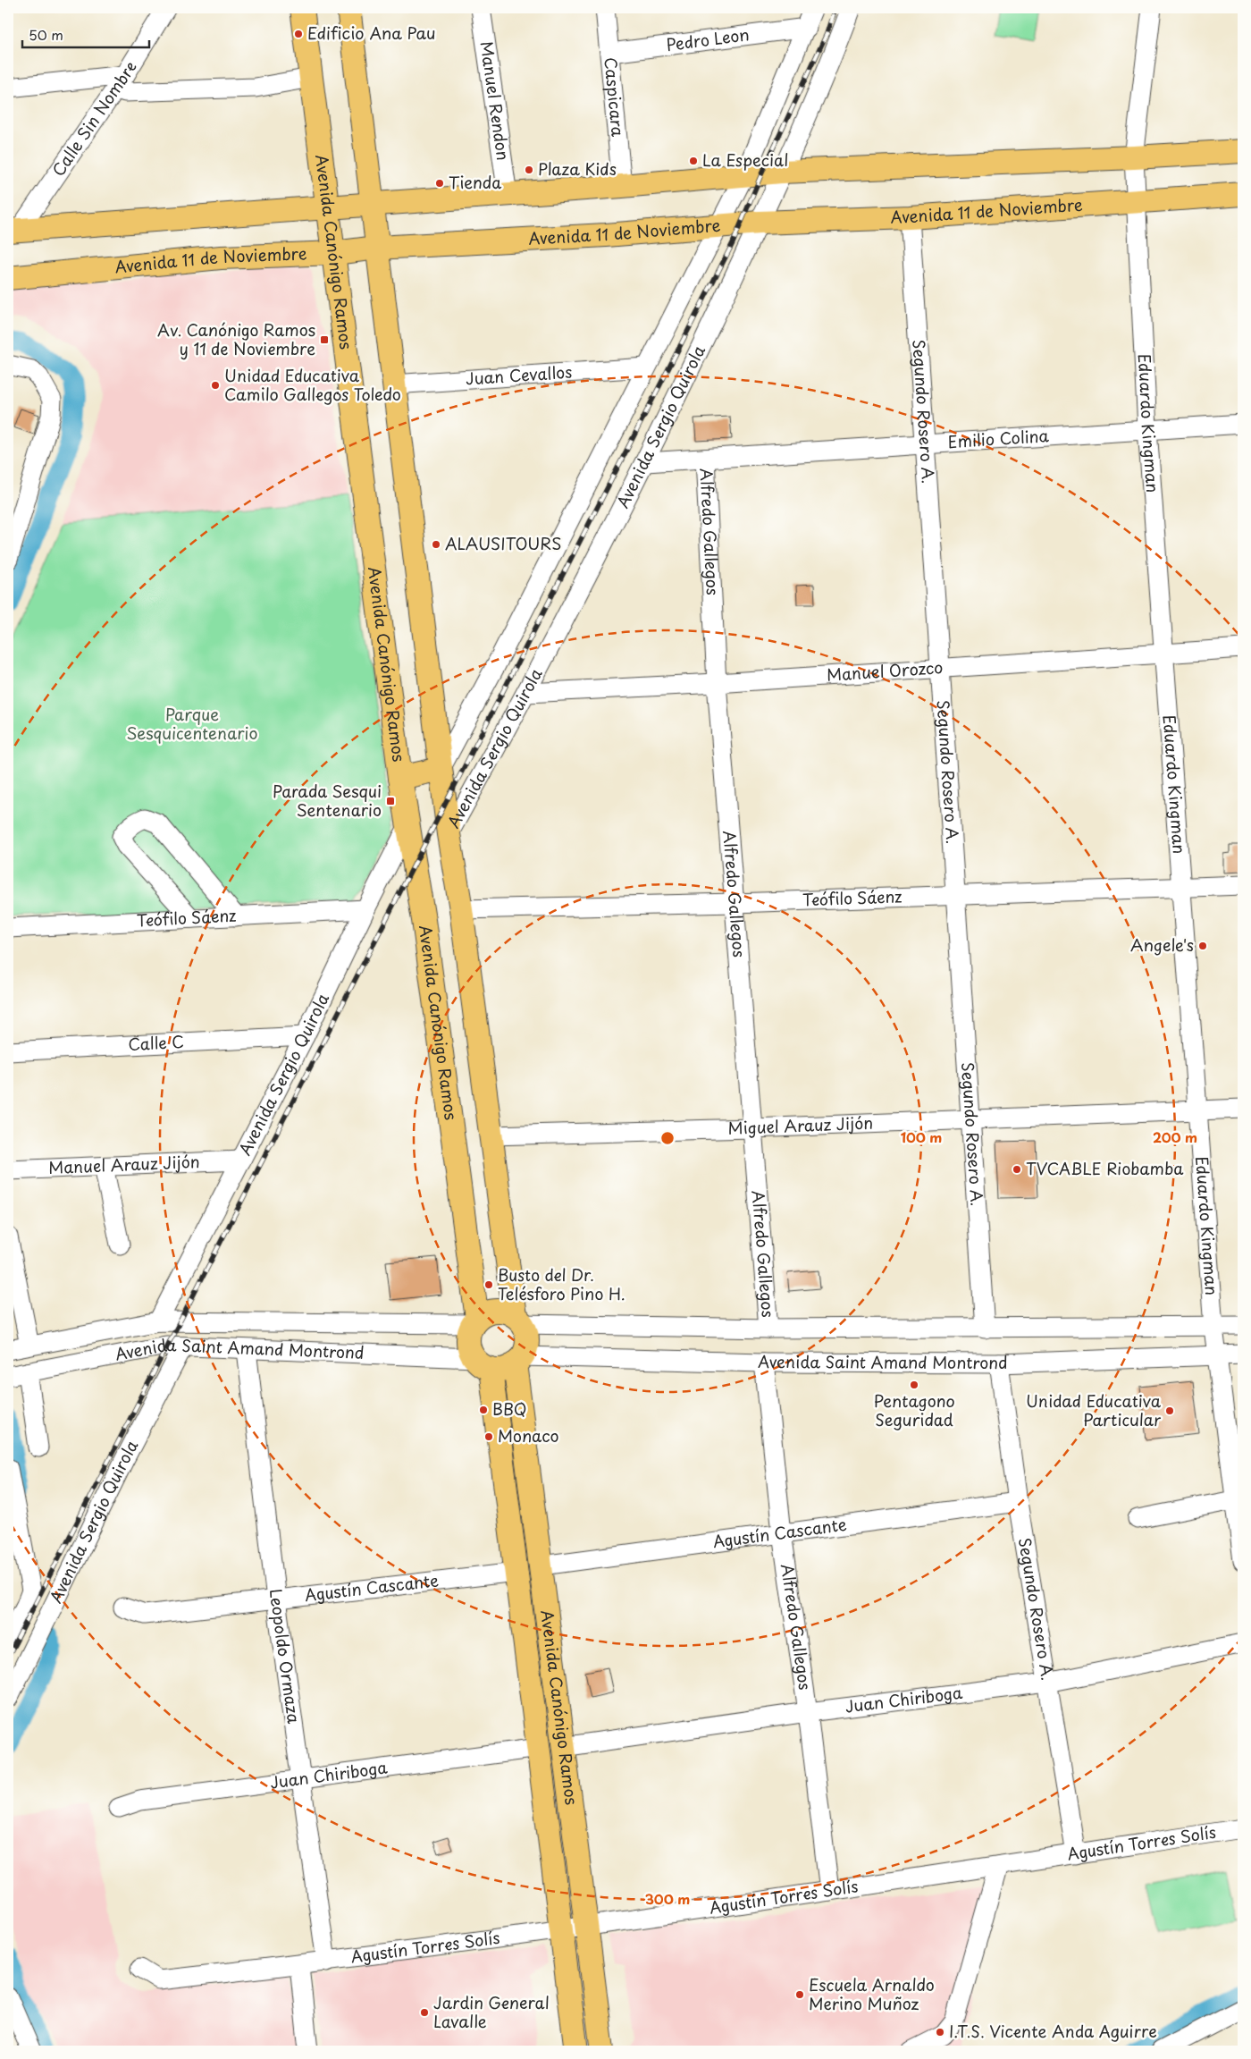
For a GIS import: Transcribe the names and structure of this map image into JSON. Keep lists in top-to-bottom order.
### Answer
{
  "streets": {
    "main road": ["Avenida 11 de Noviembre", "Avenida Canónigo Ramos"],
    "street": [
      "Pedro Leon",
      "Caspicara",
      "Manuel Rendon",
      "Calle Sin Nombre",
      "Juan Cevallos",
      "Segundo Rosero A.",
      "Eduardo Kingman",
      "Avenida Sergio Quirola",
      "Emilio Colina",
      "Alfredo Gallegos",
      "Manuel Orozco",
      "Teófilo Sáenz",
      "Calle C",
      "Miguel Arauz Jijón",
      "Manuel Arauz Jijón",
      "Avenida Saint Amand Montrond",
      "Agustín Cascante",
      "Leopoldo Ormaza",
      "Juan Chiriboga",
      "Agustín Torres Solís"
    ]
  },
  "crossings": [
    ["Pedro Leon", "Caspicara"],
    ["Avenida 11 de Noviembre", "Avenida Canónigo Ramos"],
    ["Avenida 11 de Noviembre", "Segundo Rosero A."],
    ["Avenida 11 de Noviembre", "Eduardo Kingman"],
    ["Avenida 11 de Noviembre", "Avenida Sergio Quirola"],
    ["Avenida Canónigo Ramos", "Juan Cevallos"],
    ["Avenida Canónigo Ramos", "Avenida Sergio Quirola"],
    ["Avenida Canónigo Ramos", "Teófilo Sáenz"],
    ["Avenida Canónigo Ramos", "Miguel Arauz Jijón"],
    ["Avenida Canónigo Ramos", "Avenida Saint Amand Montrond"],
    ["Avenida Canónigo Ramos", "Agustín Cascante"],
    ["Avenida Canónigo Ramos", "Juan Chiriboga"],
    ["Avenida Canónigo Ramos", "Agustín Torres Solís"],
    ["Segundo Rosero A.", "Emilio Colina"],
    ["Segundo Rosero A.", "Manuel Orozco"],
    ["Segundo Rosero A.", "Teófilo Sáenz"],
    ["Segundo Rosero A.", "Miguel Arauz Jijón"],
    ["Segundo Rosero A.", "Avenida Saint Amand Montrond"],
    ["Segundo Rosero A.", "Agustín Cascante"],
    ["Segundo Rosero A.", "Juan Chiriboga"],
    ["Segundo Rosero A.", "Agustín Torres Solís"],
    ["Eduardo Kingman", "Emilio Colina"],
    ["Eduardo Kingman", "Manuel Orozco"],
    ["Eduardo Kingman", "Teófilo Sáenz"],
    ["Eduardo Kingman", "Miguel Arauz Jijón"],
    ["Eduardo Kingman", "Avenida Saint Amand Montrond"],
    ["Avenida Sergio Quirola", "Emilio Colina"],
    ["Avenida Sergio Quirola", "Manuel Orozco"],
    ["Avenida Sergio Quirola", "Teófilo Sáenz"],
    ["Avenida Sergio Quirola", "Calle C"],
    ["Avenida Sergio Quirola", "Manuel Arauz Jijón"],
    ["Avenida Sergio Quirola", "Avenida Saint Amand Montrond"],
    ["Emilio Colina", "Alfredo Gallegos"],
    ["Alfredo Gallegos", "Manuel Orozco"],
    ["Alfredo Gallegos", "Teófilo Sáenz"],
    ["Alfredo Gallegos", "Miguel Arauz Jijón"],
    ["Alfredo Gallegos", "Avenida Saint Amand Montrond"],
    ["Alfredo Gallegos", "Agustín Cascante"],
    ["Alfredo Gallegos", "Juan Chiriboga"],
    ["Alfredo Gallegos", "Agustín Torres Solís"],
    ["Avenida Saint Amand Montrond", "Leopoldo Ormaza"],
    ["Agustín Cascante", "Leopoldo Ormaza"],
    ["Leopoldo Ormaza", "Juan Chiriboga"],
    ["Leopoldo Ormaza", "Agustín Torres Solís"]
  ],
  "parks": ["Parque Sesquicentenario"],
  "places": {
    "other": [
      "Edificio Ana Pau",
      "La Especial",
      "Plaza Kids",
      "Tienda",
      "Unidad Educativa Camilo Gallegos Toledo",
      "ALAUSITOURS",
      "Angele's",
      "TVCABLE Riobamba",
      "Busto del Dr. Telésforo Pino H.",
      "Pentagono Seguridad",
      "BBQ",
      "Unidad Educativa Particular",
      "Monaco",
      "Escuela Arnaldo Merino Muñoz",
      "Jardin General Lavalle",
      "I.T.S. Vicente Anda Aguirre"
    ],
    "transit": ["Av. Canónigo Ramos y 11 de Noviembre", "Parada Sesqui Sentenario"]
  },
  "scale_bar": "50 m",
  "rings": ["100 m", "200 m", "300 m"]
}
